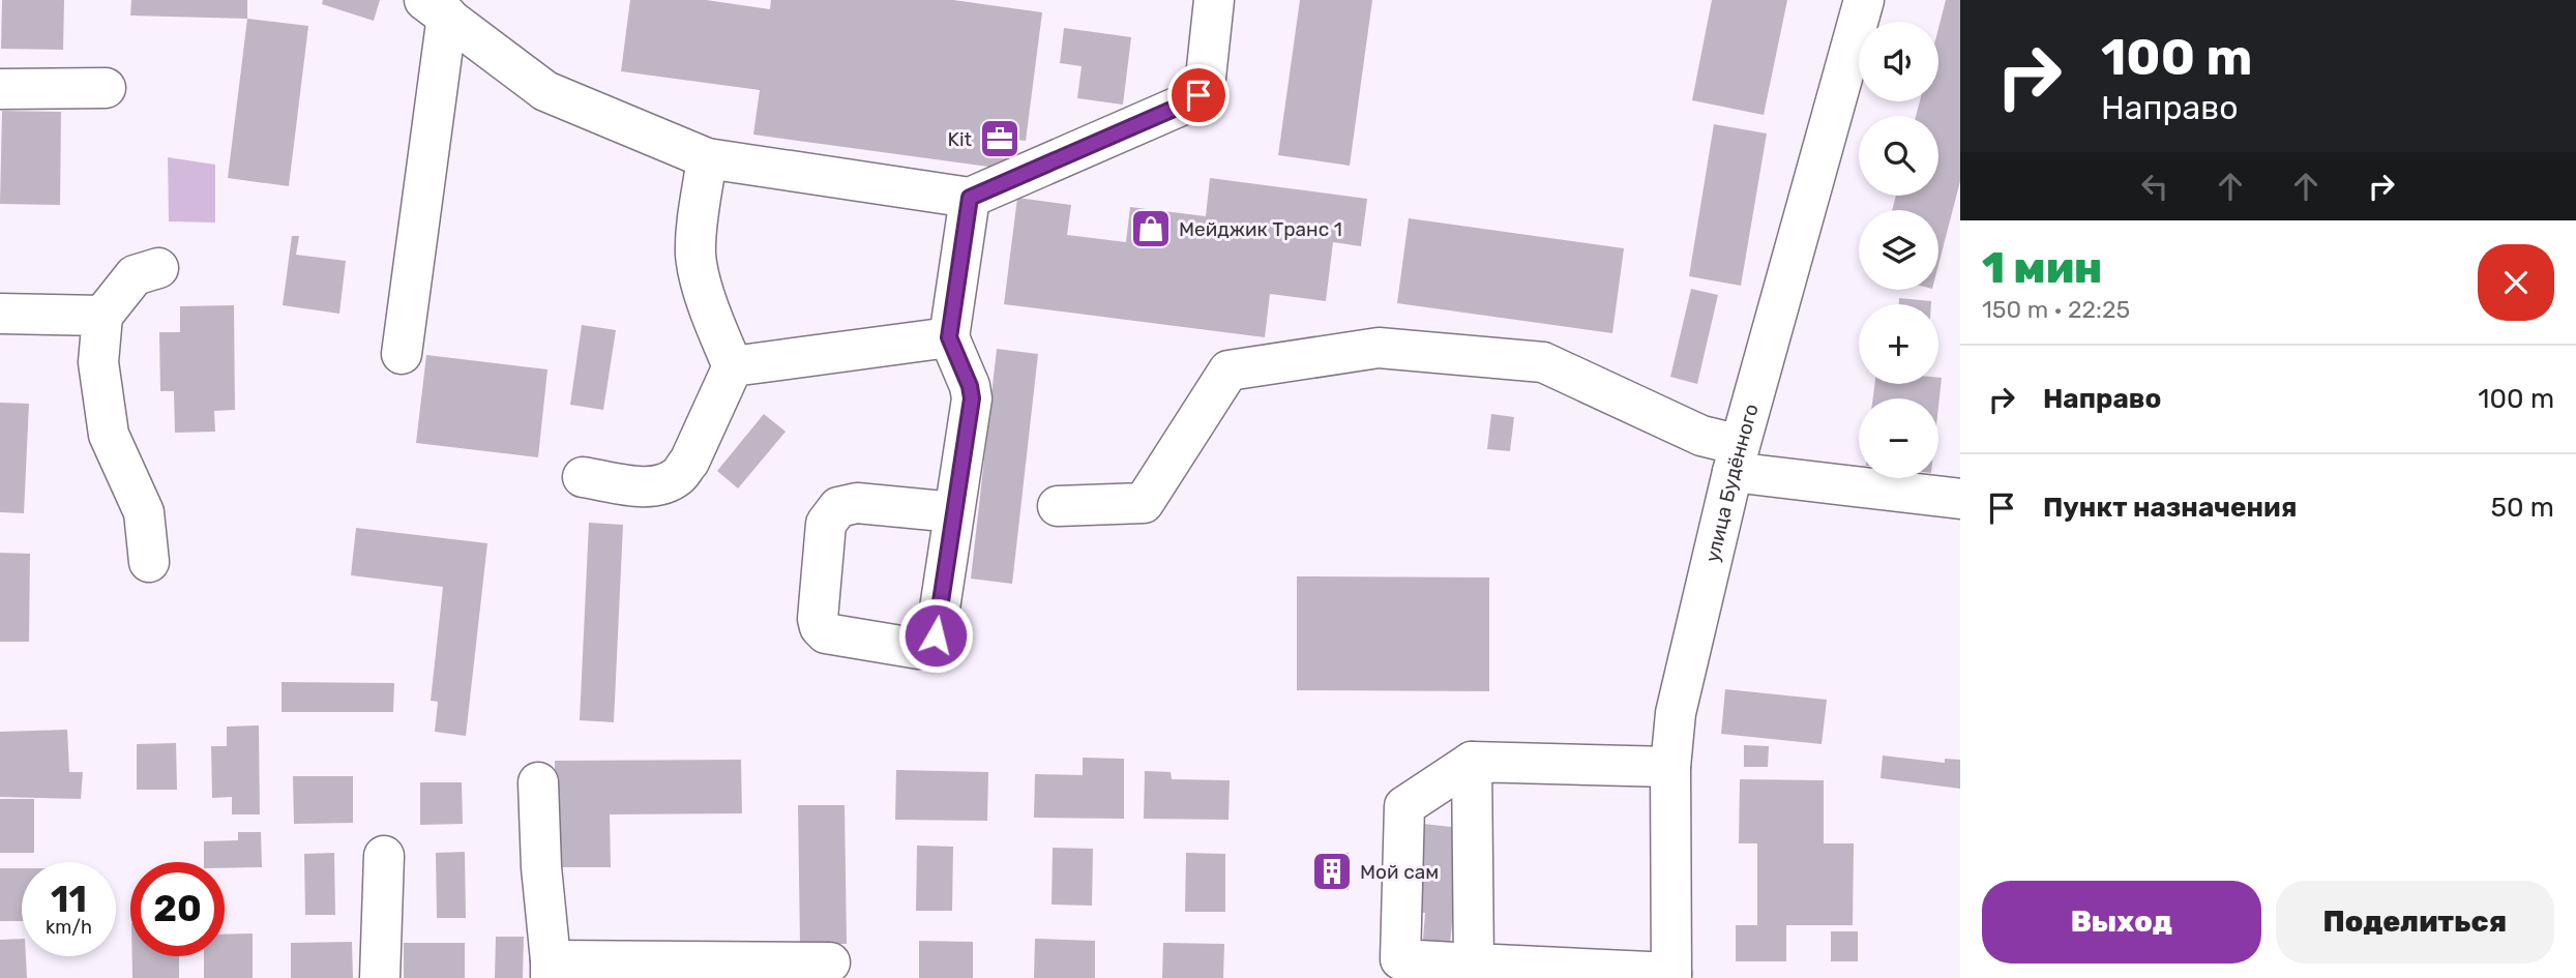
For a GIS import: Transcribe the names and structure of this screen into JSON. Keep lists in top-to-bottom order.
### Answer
{
  "streets": {
    "street": ["улица Будённого"]
  },
  "places": {
    "office": ["Kit"],
    "shop": ["Мейджик Транс 1"],
    "building": ["Мой сам"]
  },
  "page": {
    "turn": ["100 m", "Направо"],
    "map_buttons": ["+", "−"],
    "heading": ["1 мин", "150 m · 22:25"],
    "list": [
      {
        "name": "Направо",
        "value": "100 m"
      },
      {
        "name": "Пункт назначения",
        "value": "50 m"
      }
    ],
    "speed": "11 km/h",
    "limit": "20",
    "buttons": ["Выход", "Поделиться"]
  }
}
